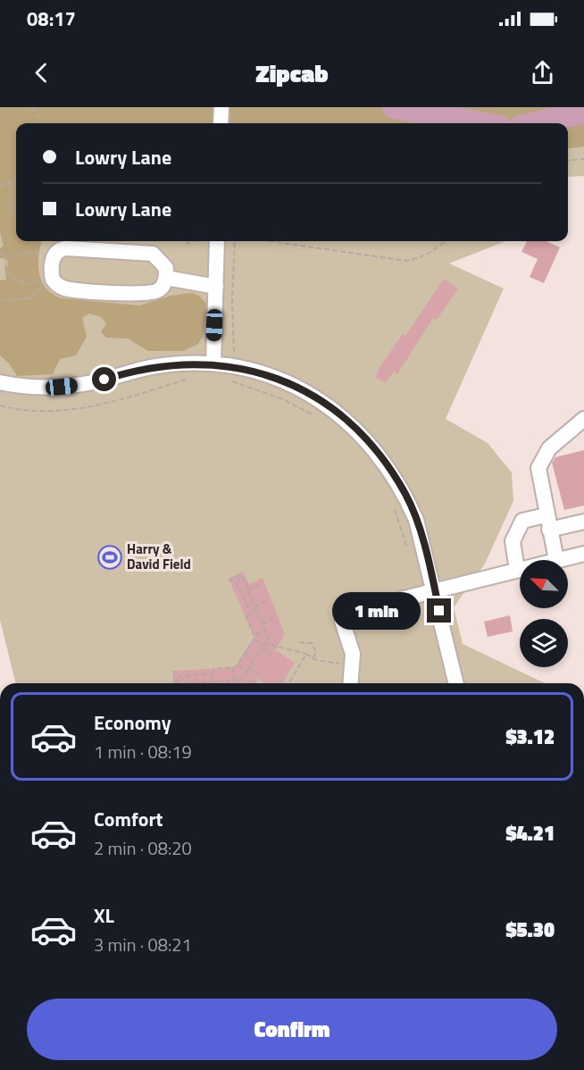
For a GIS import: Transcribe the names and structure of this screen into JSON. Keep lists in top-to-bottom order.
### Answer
{
  "places": {
    "sports": ["Harry & David Field"]
  },
  "north": "top left",
  "page": {
    "status": "08:17",
    "header": "Zipcab",
    "banner": ["Lowry Lane", "Lowry Lane"],
    "bubble": "1 min",
    "list": [
      {
        "name": "Economy",
        "note": "1 min · 08:19",
        "value": "$3.12"
      },
      {
        "name": "Comfort",
        "note": "2 min · 08:20",
        "value": "$4.21"
      },
      {
        "name": "XL",
        "note": "3 min · 08:21",
        "value": "$5.30"
      }
    ],
    "buttons": "Confirm"
  }
}
